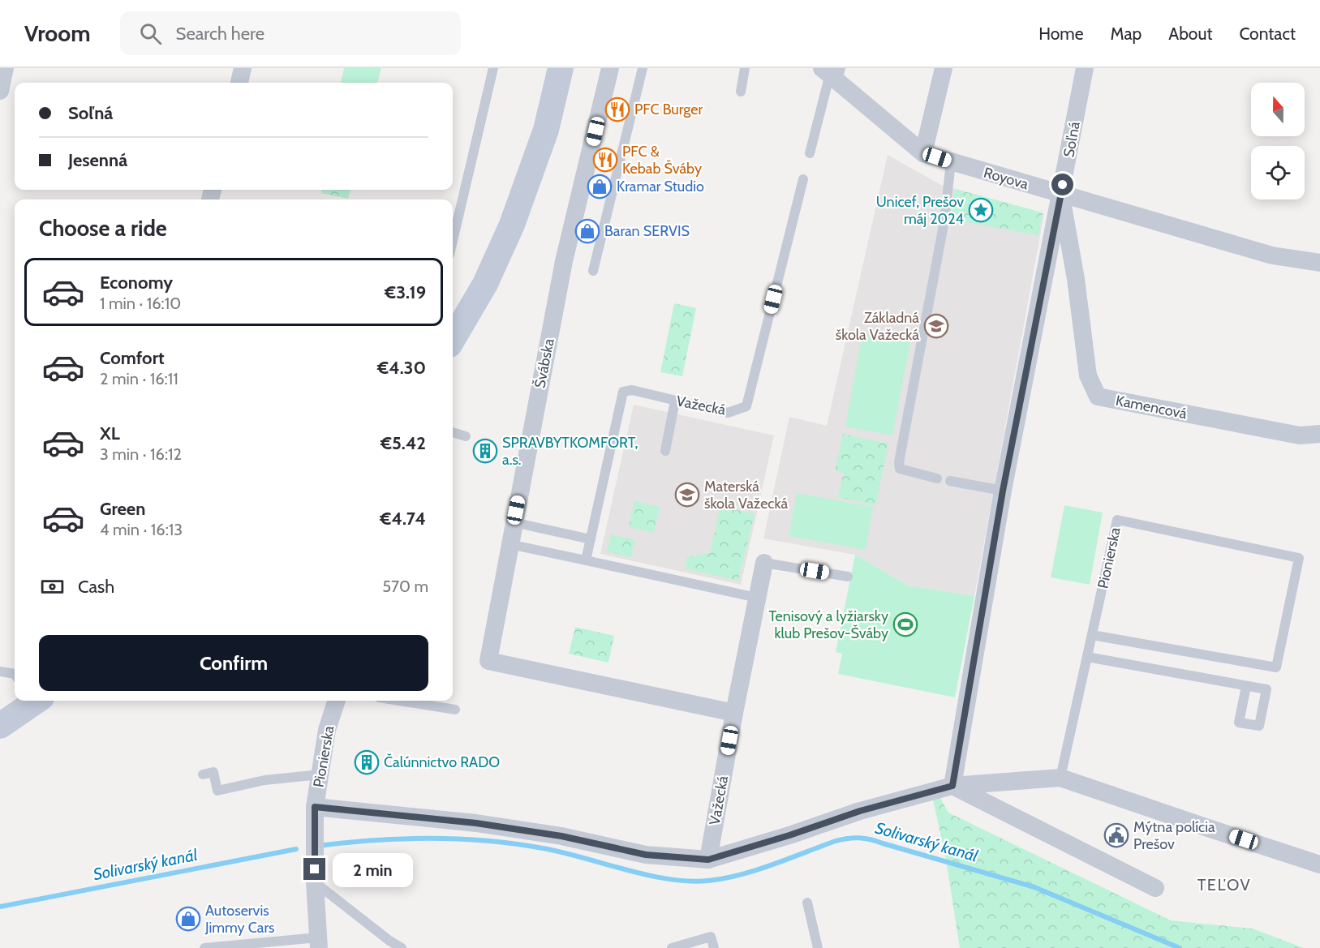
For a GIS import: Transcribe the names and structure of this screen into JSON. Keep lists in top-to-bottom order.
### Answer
{
  "streets": {
    "street": [
      "Soľná",
      "Royova",
      "Švábska",
      "Važecká",
      "Kamencová",
      "Pionierska"
    ]
  },
  "crossings": [
    ["Soľná", "Royova"],
    ["Soľná", "Kamencová"],
    ["Soľná", "Pionierska"],
    ["Royova", "Kamencová"],
    ["Švábska", "Važecká"],
    ["Važecká", "Pionierska"]
  ],
  "districts": ["TEĽOV"],
  "water": ["Solivarský kanál"],
  "places": {
    "restaurant": ["PFC Burger", "PFC & Kebab Šváby"],
    "shop": ["Kramar Studio", "Baran SERVIS", "Autoservis Jimmy Cars"],
    "place": ["Unicef, Prešov máj 2024"],
    "school or university": ["Základná škola Važecká", "Materská škola Važecká"],
    "building": ["SPRAVBYTKOMFORT, a.s.", "Čalúnnictvo RADO"],
    "sports": ["Tenisový a lyžiarsky klub Prešov-Šváby"],
    "public building": ["Mýtna polícia Prešov"]
  },
  "north": "top",
  "page": {
    "header": "Vroom",
    "search": "Search here",
    "nav": [
      "Home",
      "Map",
      "About",
      "Contact"
    ],
    "banner": ["Soľná", "Jesenná"],
    "heading": "Choose a ride",
    "list": [
      {
        "name": "Economy",
        "note": "1 min · 16:10",
        "value": "€3.19"
      },
      {
        "name": "Comfort",
        "note": "2 min · 16:11",
        "value": "€4.30"
      },
      {
        "name": "XL",
        "note": "3 min · 16:12",
        "value": "€5.42"
      },
      {
        "name": "Green",
        "note": "4 min · 16:13",
        "value": "€4.74"
      }
    ],
    "pay": ["Cash", "570 m"],
    "buttons": "Confirm",
    "bubble": "2 min"
  }
}
